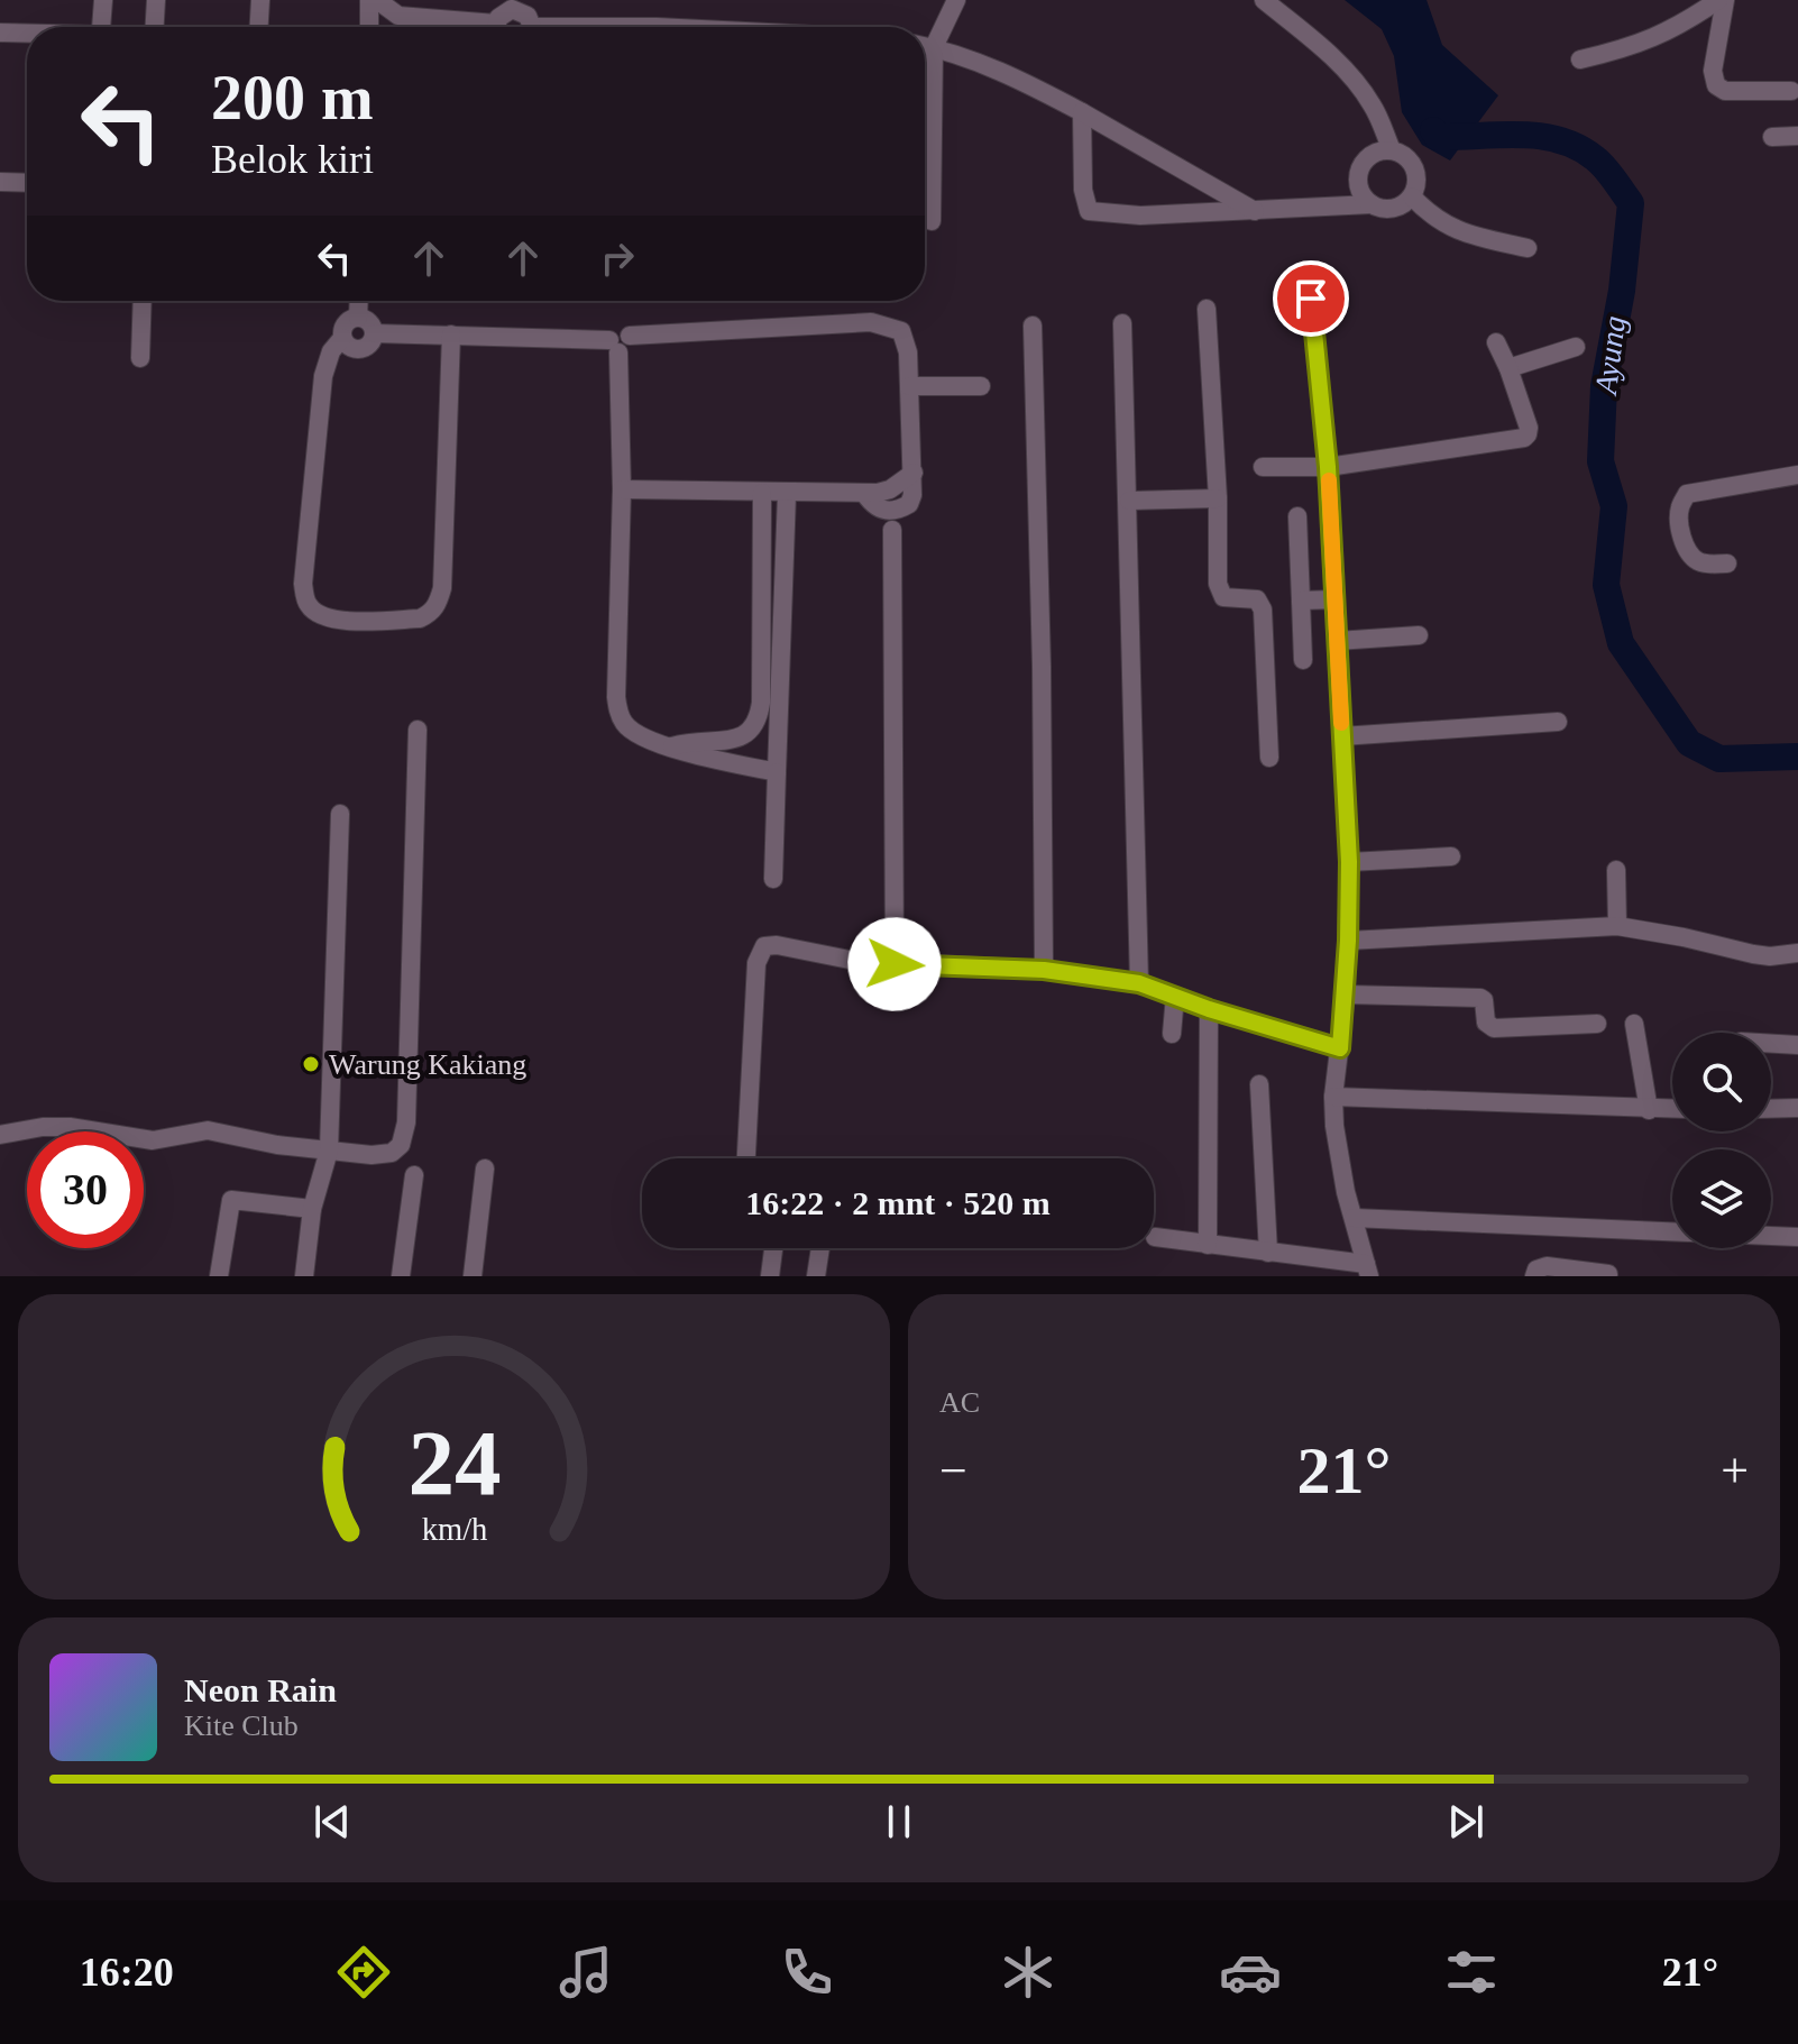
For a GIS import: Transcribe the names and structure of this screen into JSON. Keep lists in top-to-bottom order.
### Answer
{
  "water": ["Ayung"],
  "places": ["Warung Kakiang"],
  "page": {
    "turn": ["200 m", "Belok kiri"],
    "limit": "30",
    "trip": "16:22 · 2 mnt · 520 m",
    "tile": "AC",
    "heat": ["−", "21°", "+"],
    "song": ["Neon Rain", "Kite Club"],
    "tabs": ["16:20", "21°"],
    "gauge": ["24", "km/h"]
  }
}
